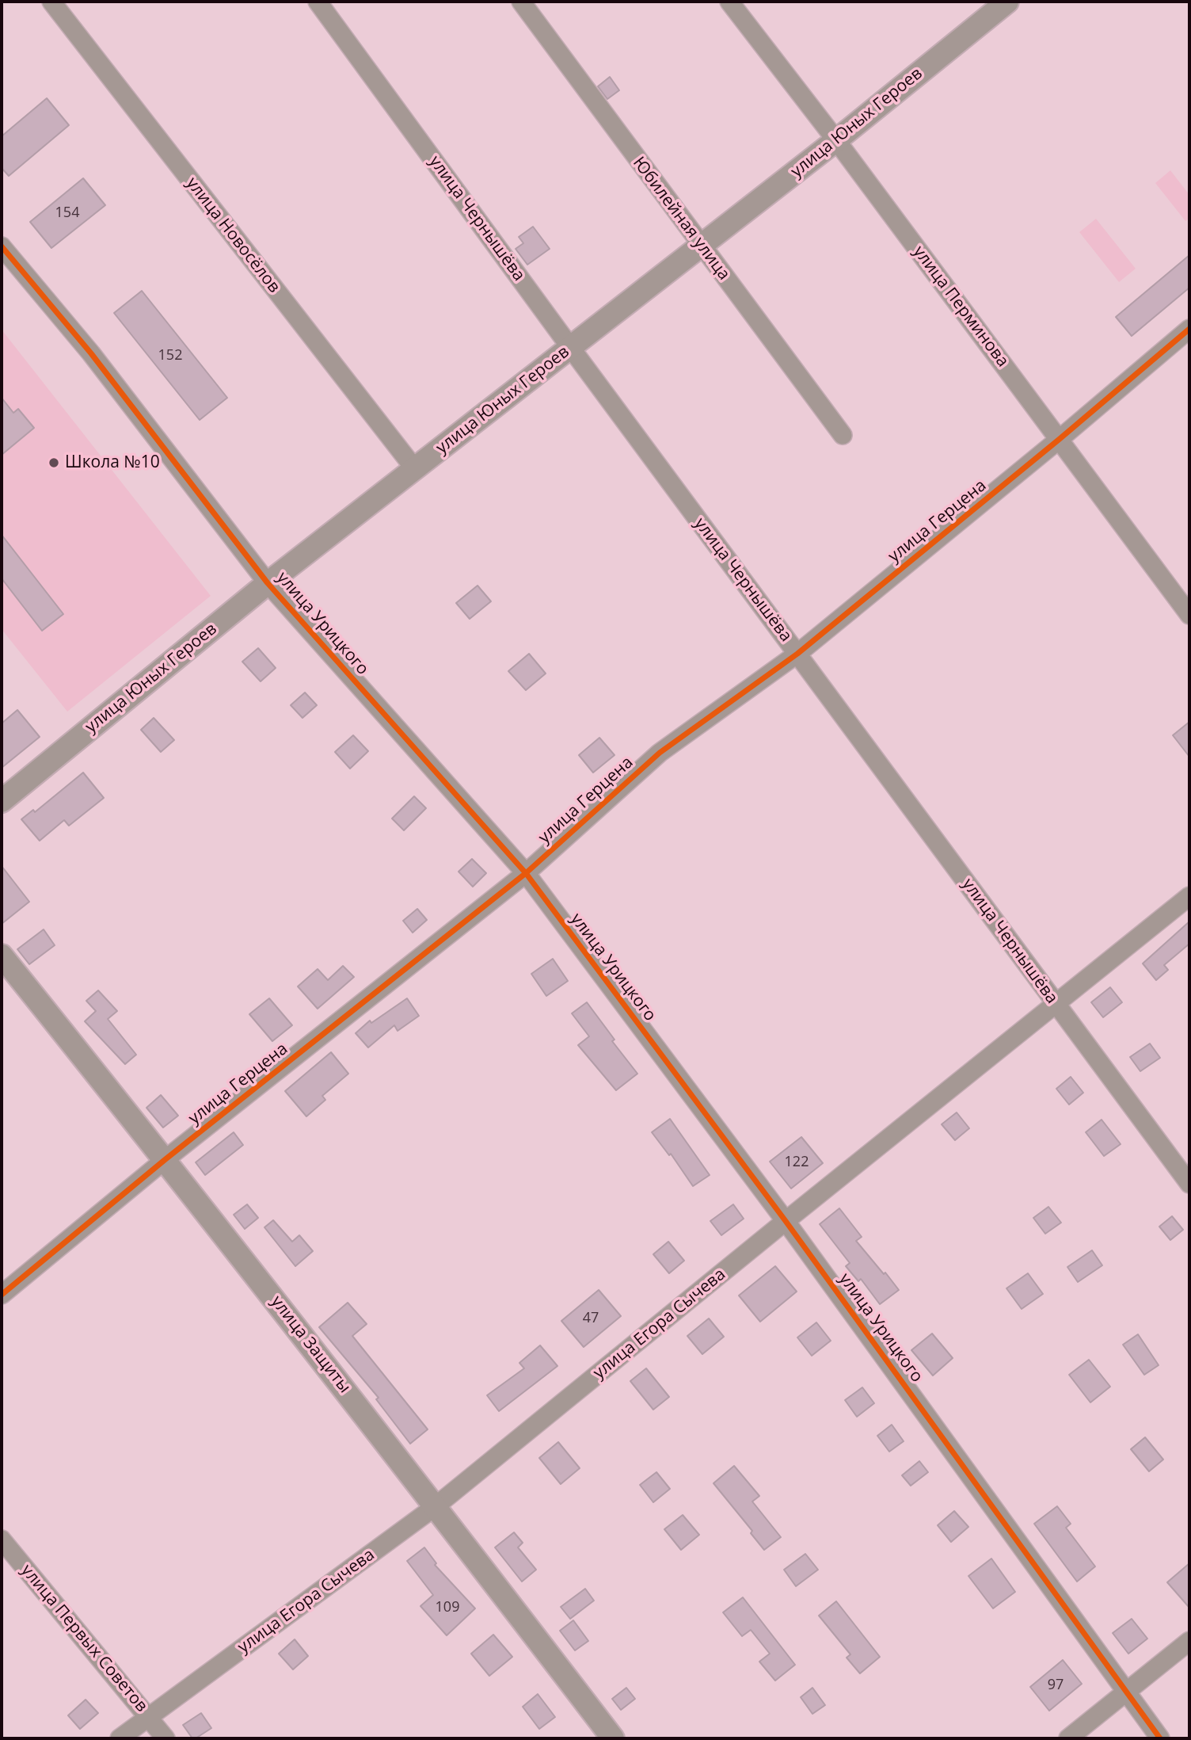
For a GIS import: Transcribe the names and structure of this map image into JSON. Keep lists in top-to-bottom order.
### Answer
{
  "streets": {
    "street": [
      "улица Юных Героев",
      "улица Чернышёва",
      "Юбилейная улица",
      "улица Новосёлов",
      "улица Перминова",
      "улица Герцена",
      "улица Урицкого",
      "улица Егора Сычева",
      "улица Защиты",
      "улица Первых Советов"
    ]
  },
  "crossings": [
    ["улица Юных Героев", "улица Чернышёва"],
    ["улица Юных Героев", "Юбилейная улица"],
    ["улица Юных Героев", "улица Новосёлов"],
    ["улица Юных Героев", "улица Перминова"],
    ["улица Юных Героев", "улица Урицкого"],
    ["улица Чернышёва", "улица Герцена"],
    ["улица Чернышёва", "улица Егора Сычева"],
    ["улица Перминова", "улица Герцена"],
    ["улица Герцена", "улица Урицкого"],
    ["улица Герцена", "улица Защиты"],
    ["улица Урицкого", "улица Егора Сычева"],
    ["улица Егора Сычева", "улица Защиты"],
    ["улица Егора Сычева", "улица Первых Советов"]
  ],
  "places": ["Школа №10"],
  "house_numbers": [
    "154",
    "152",
    "122",
    "47",
    "109",
    "97"
  ]
}
